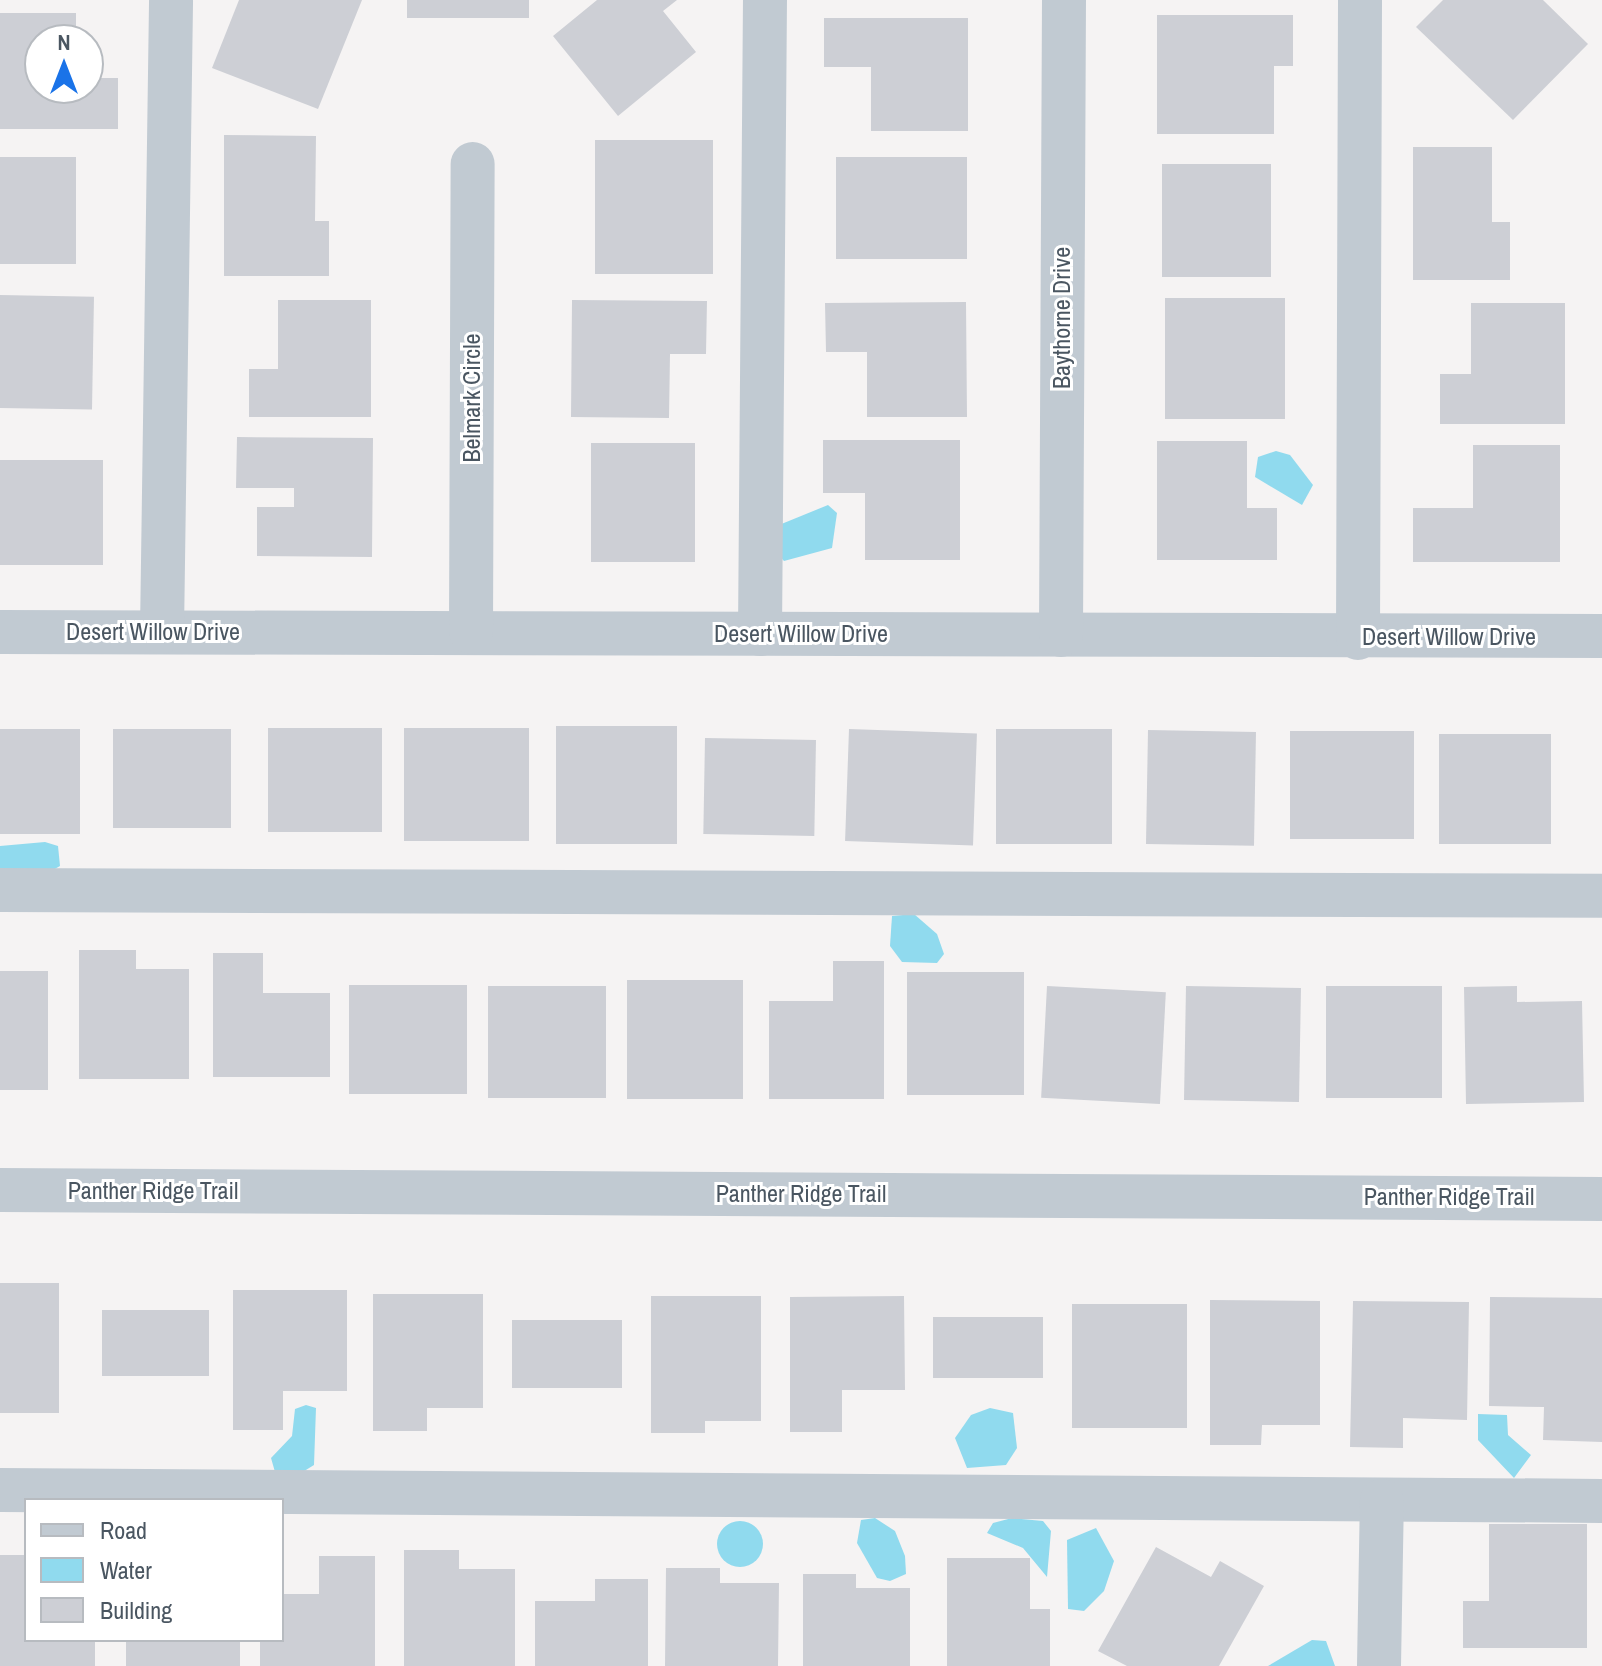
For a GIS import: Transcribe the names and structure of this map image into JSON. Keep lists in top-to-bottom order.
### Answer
{
  "streets": {
    "street": [
      "Baythorne Drive",
      "Belmark Circle",
      "Desert Willow Drive",
      "Panther Ridge Trail"
    ]
  },
  "crossings": [
    ["Baythorne Drive", "Desert Willow Drive"],
    ["Belmark Circle", "Desert Willow Drive"]
  ],
  "legend": ["Road", "Water", "Building"],
  "north": "top"
}
